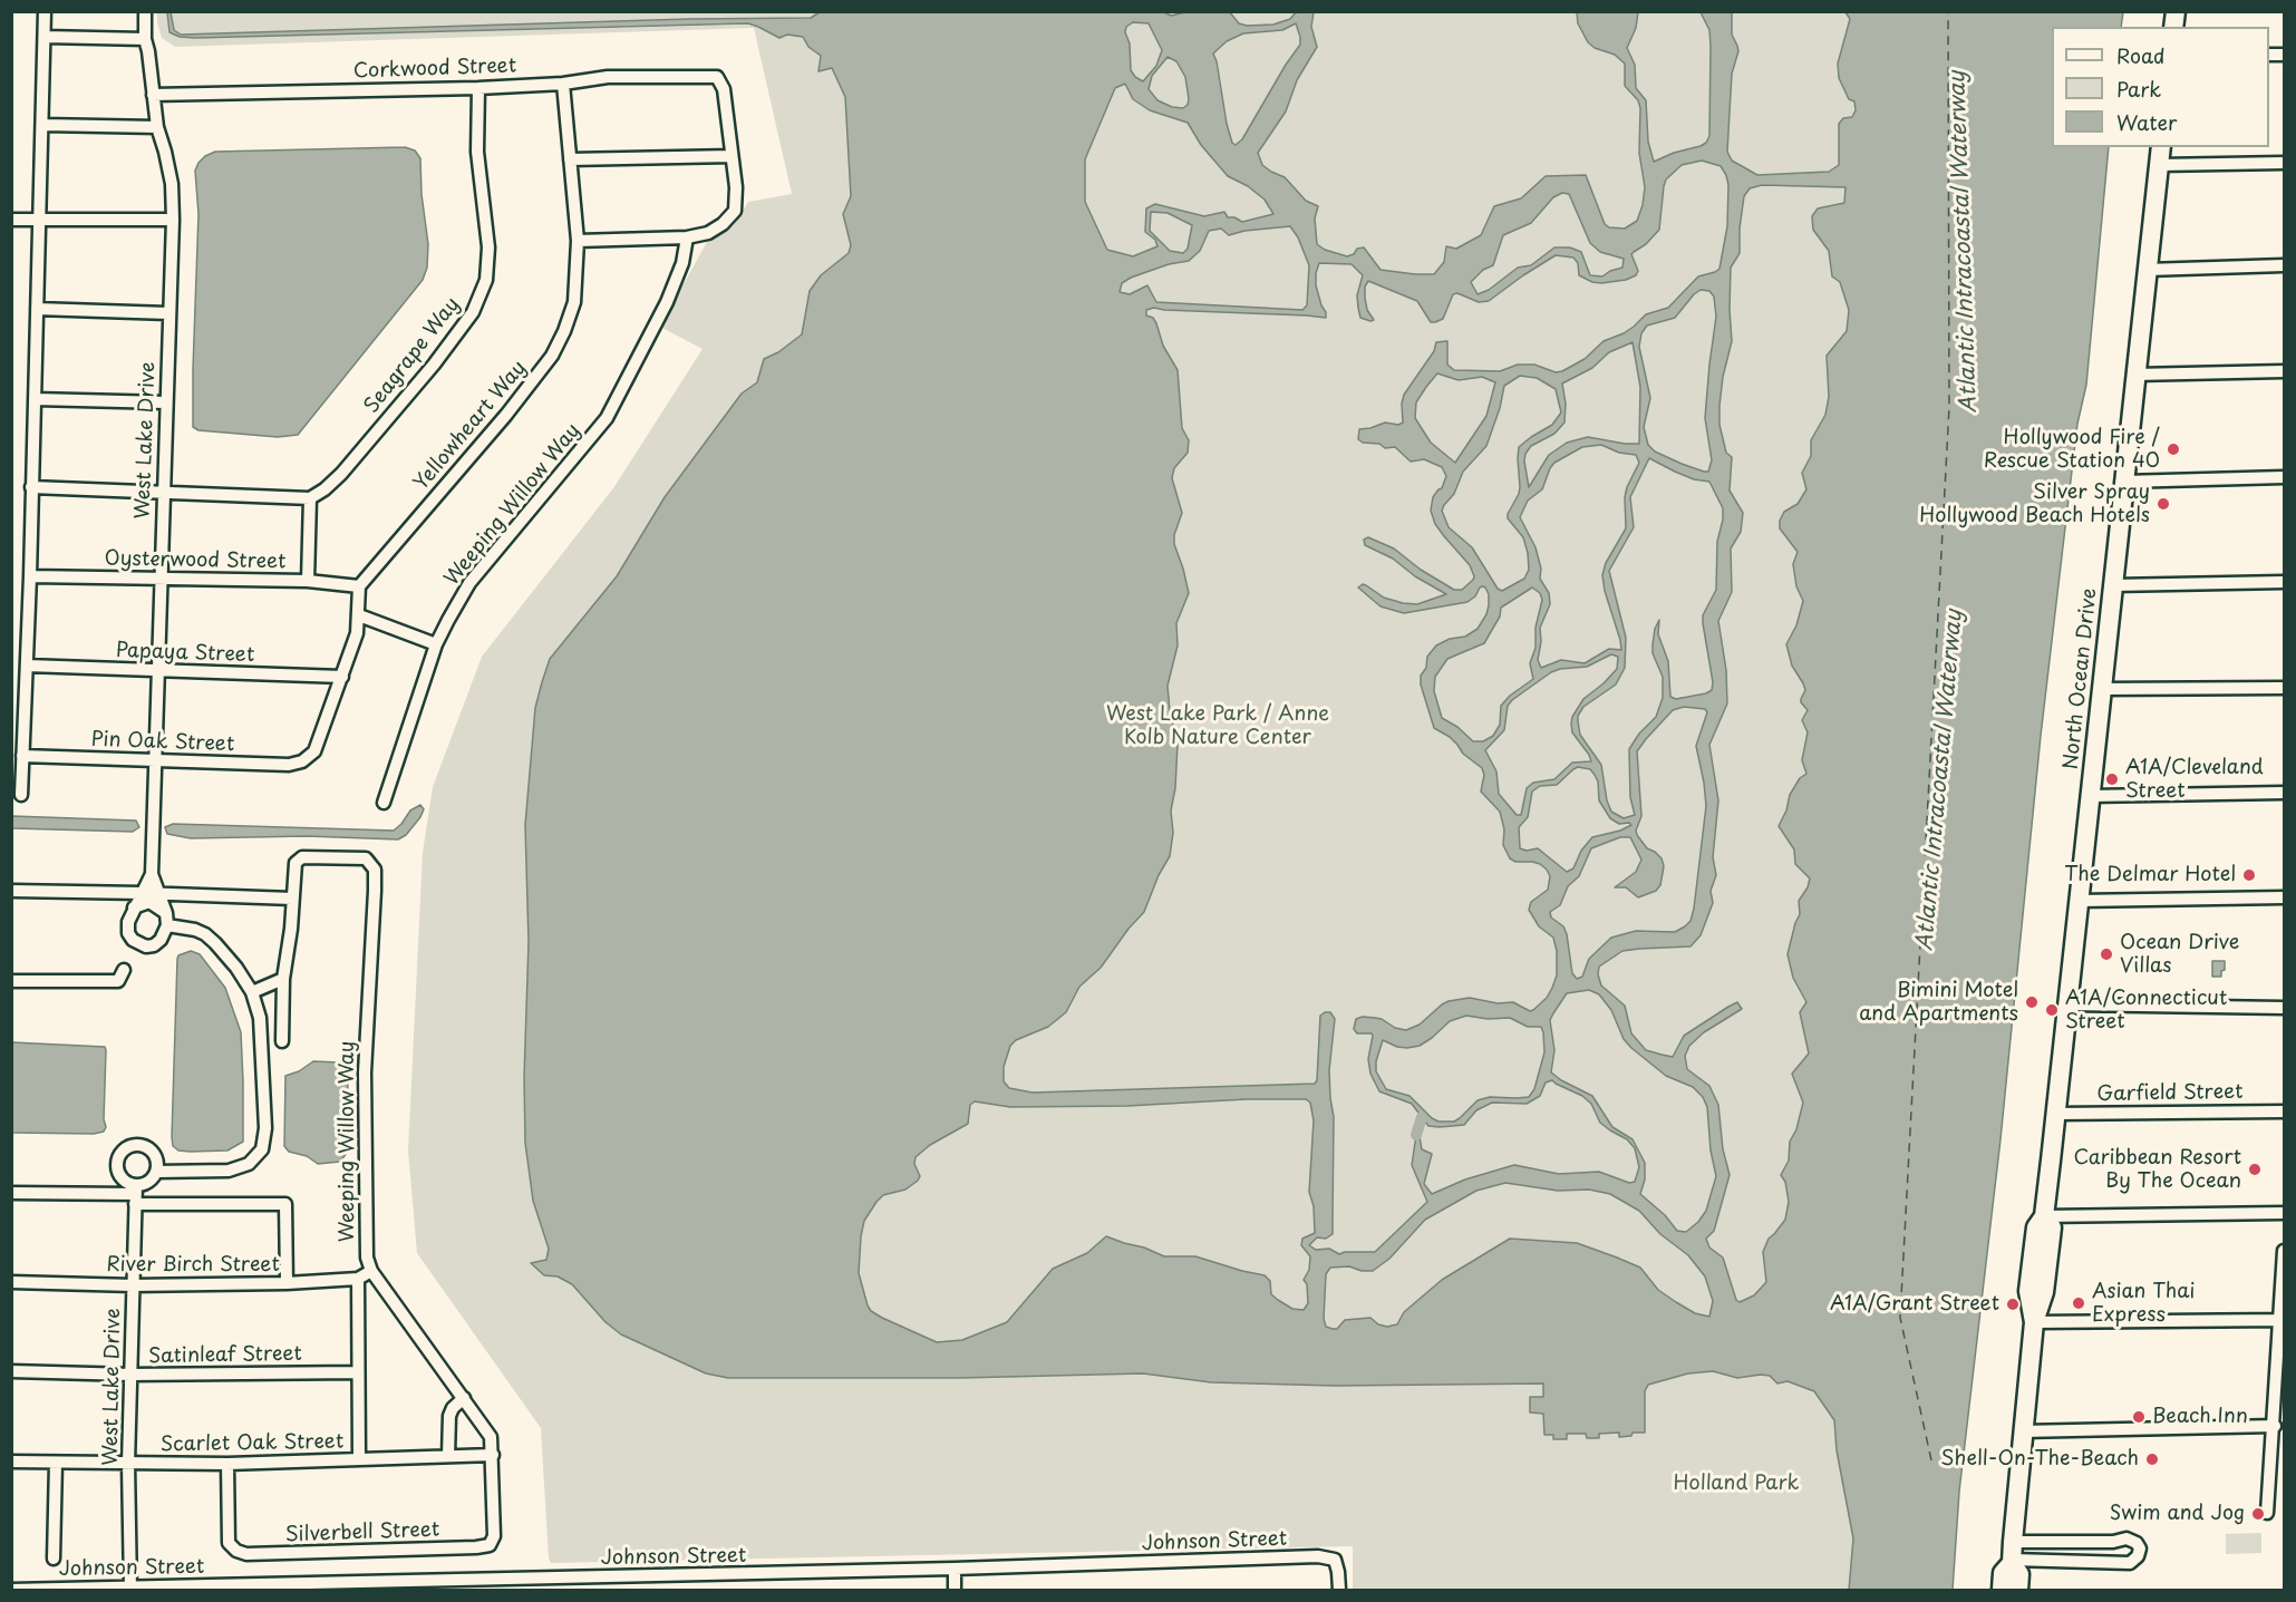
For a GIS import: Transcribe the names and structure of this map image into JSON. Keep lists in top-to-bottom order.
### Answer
{
  "streets": {
    "main road": ["North Ocean Drive"],
    "street": [
      "Corkwood Street",
      "Seagrape Way",
      "Yellowheart Way",
      "West Lake Drive",
      "Weeping Willow Way",
      "Oysterwood Street",
      "Papaya Street",
      "Pin Oak Street",
      "Garfield Street",
      "River Birch Street",
      "Satinleaf Street",
      "Scarlet Oak Street",
      "Silverbell Street",
      "Johnson Street"
    ]
  },
  "crossings": [
    ["Corkwood Street", "Seagrape Way"],
    ["Corkwood Street", "Yellowheart Way"],
    ["Corkwood Street", "West Lake Drive"],
    ["Yellowheart Way", "Oysterwood Street"],
    ["West Lake Drive", "Oysterwood Street"],
    ["West Lake Drive", "Papaya Street"],
    ["West Lake Drive", "Pin Oak Street"],
    ["West Lake Drive", "River Birch Street"],
    ["West Lake Drive", "Satinleaf Street"],
    ["West Lake Drive", "Scarlet Oak Street"],
    ["West Lake Drive", "Johnson Street"],
    ["Weeping Willow Way", "River Birch Street"],
    ["Weeping Willow Way", "Scarlet Oak Street"],
    ["Weeping Willow Way", "Silverbell Street"],
    ["Papaya Street", "Pin Oak Street"],
    ["North Ocean Drive", "Garfield Street"],
    ["Scarlet Oak Street", "Silverbell Street"]
  ],
  "water": ["Atlantic Intracoastal Waterway"],
  "parks": ["West Lake Park / Anne Kolb Nature Center", "Holland Park"],
  "places": [
    "Hollywood Fire / Rescue Station 40",
    "Silver Spray Hollywood Beach Hotels",
    "A1A/Cleveland Street",
    "The Delmar Hotel",
    "Ocean Drive Villas",
    "Bimini Motel and Apartments",
    "A1A/Connecticut Street",
    "Caribbean Resort By The Ocean",
    "Asian Thai Express",
    "A1A/Grant Street",
    "Beach Inn",
    "Shell-On-The-Beach",
    "Swim and Jog"
  ],
  "legend": ["Road", "Park", "Water"]
}
